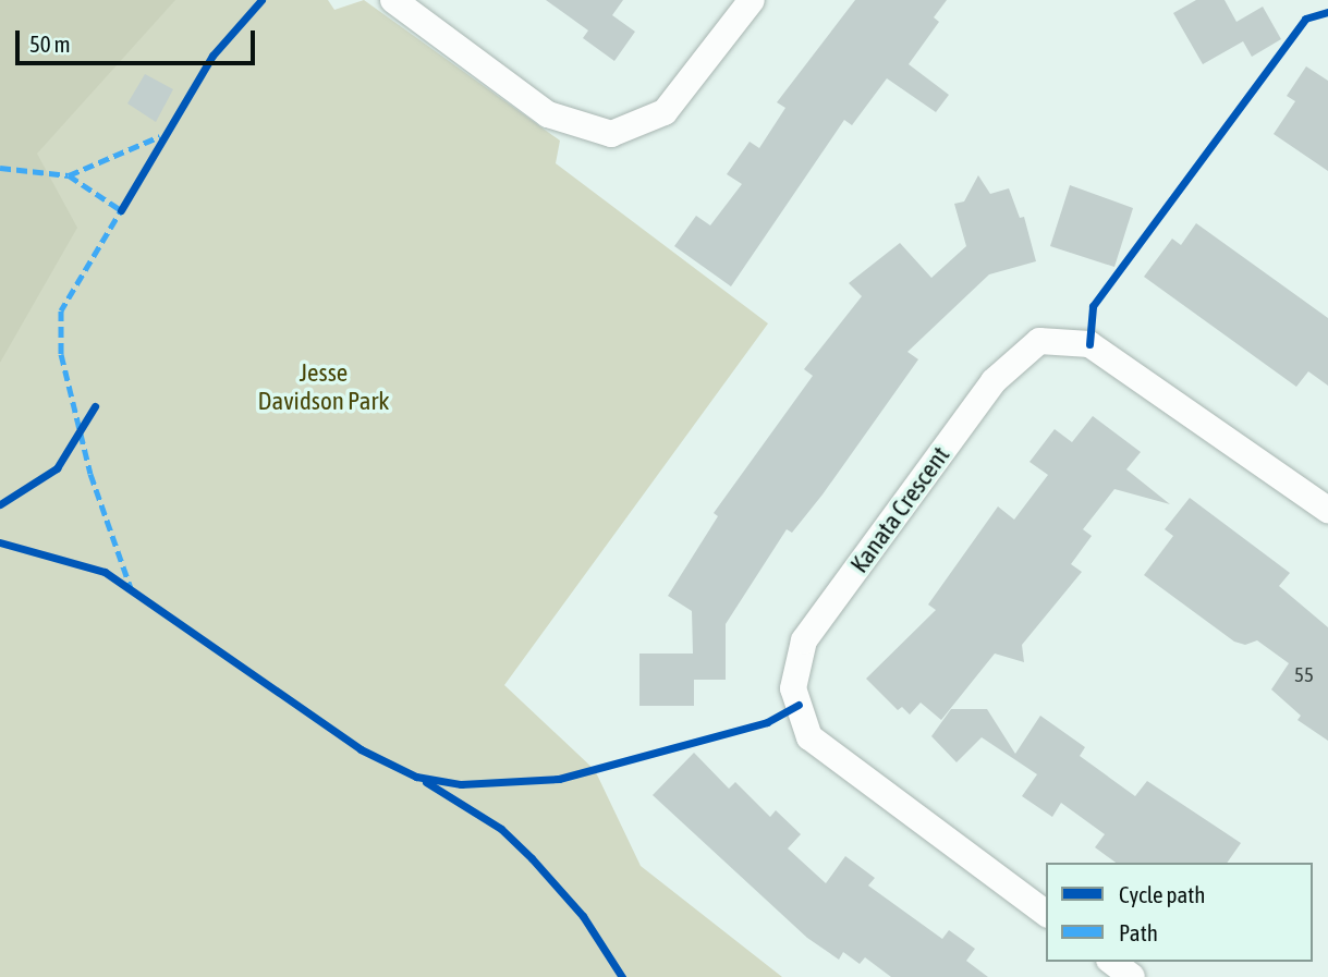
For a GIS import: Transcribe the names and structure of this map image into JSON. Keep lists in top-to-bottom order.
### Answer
{
  "streets": {
    "street": ["Kanata Crescent"]
  },
  "parks": ["Jesse Davidson Park"],
  "house_numbers": ["55"],
  "legend": ["Cycle path", "Path"],
  "scale_bar": "50 m"
}
